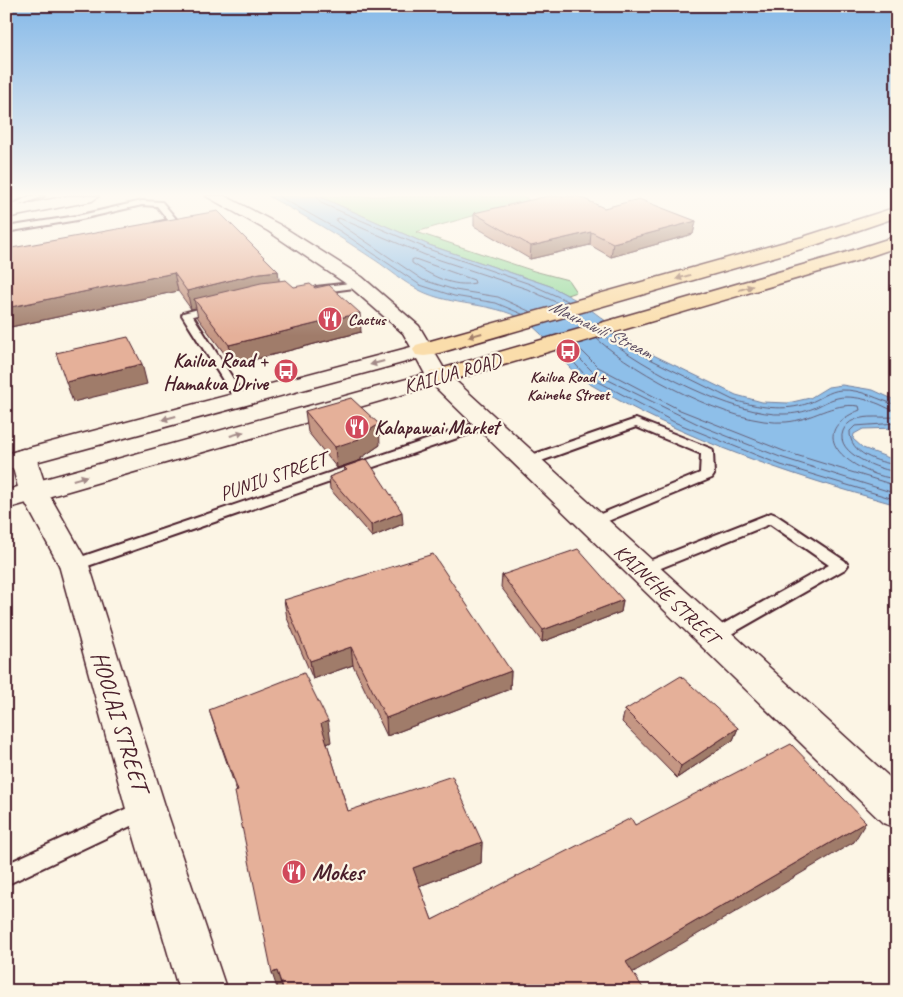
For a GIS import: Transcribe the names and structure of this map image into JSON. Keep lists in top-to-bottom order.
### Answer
{
  "streets": {
    "main road": ["KAILUA ROAD", "KAINEHE STREET", "HOOLAI STREET"],
    "lane": ["PUNIU STREET"]
  },
  "crossings": [
    ["KAILUA ROAD", "KAINEHE STREET"],
    ["KAILUA ROAD", "HOOLAI STREET"],
    ["PUNIU STREET", "KAINEHE STREET"],
    ["PUNIU STREET", "HOOLAI STREET"]
  ],
  "water": ["Maunawili Stream"],
  "places": {
    "restaurant": ["Cactus", "Kalapawai Market", "Mokes"],
    "bus stop": ["Kailua Road + Kainehe Street", "Kailua Road + Hamakua Drive"]
  }
}
